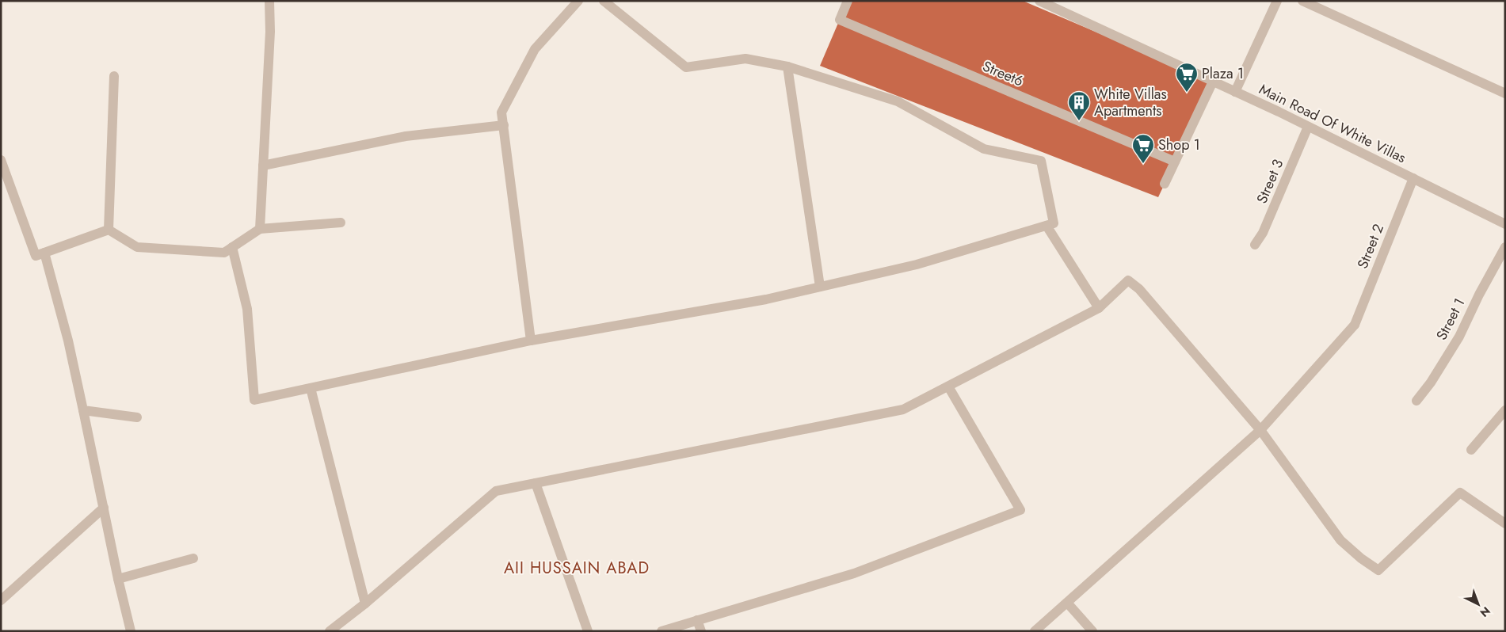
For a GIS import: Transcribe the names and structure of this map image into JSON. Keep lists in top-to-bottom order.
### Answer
{
  "streets": {
    "street": [
      "Street6",
      "Main Road Of White Villas",
      "Street 3",
      "Street 2",
      "Street 1"
    ]
  },
  "crossings": [
    ["Main Road Of White Villas", "Street 3"],
    ["Main Road Of White Villas", "Street 2"]
  ],
  "districts": ["AII HUSSAIN ABAD"],
  "places": {
    "supermarket": ["Plaza 1", "Shop 1"],
    "building": ["White Villas Apartments"]
  },
  "north": "bottom right"
}
